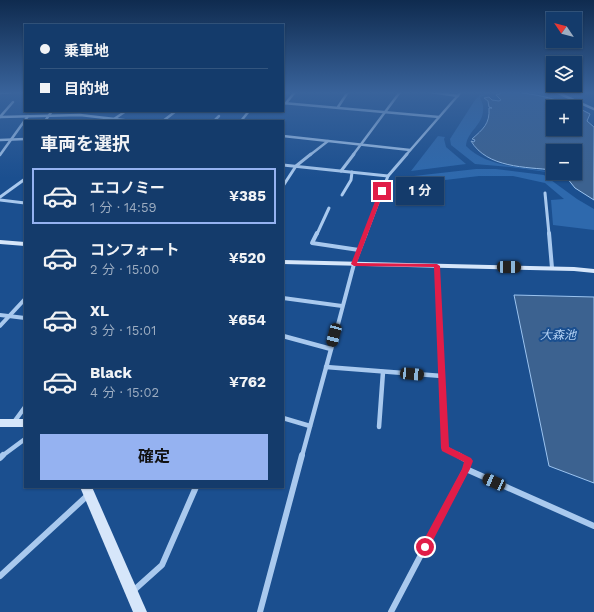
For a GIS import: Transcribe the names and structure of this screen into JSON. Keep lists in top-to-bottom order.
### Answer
{
  "water": ["大森池"],
  "north": "top left",
  "page": {
    "map_buttons": ["+", "−"],
    "banner": ["乗車地", "目的地"],
    "heading": "車両を選択",
    "list": [
      {
        "name": "エコノミー",
        "note": "1 分 · 14:59",
        "value": "¥385"
      },
      {
        "name": "コンフォート",
        "note": "2 分 · 15:00",
        "value": "¥520"
      },
      {
        "name": "XL",
        "note": "3 分 · 15:01",
        "value": "¥654"
      },
      {
        "name": "Black",
        "note": "4 分 · 15:02",
        "value": "¥762"
      }
    ],
    "bubble": "1 分",
    "buttons": "確定"
  }
}
